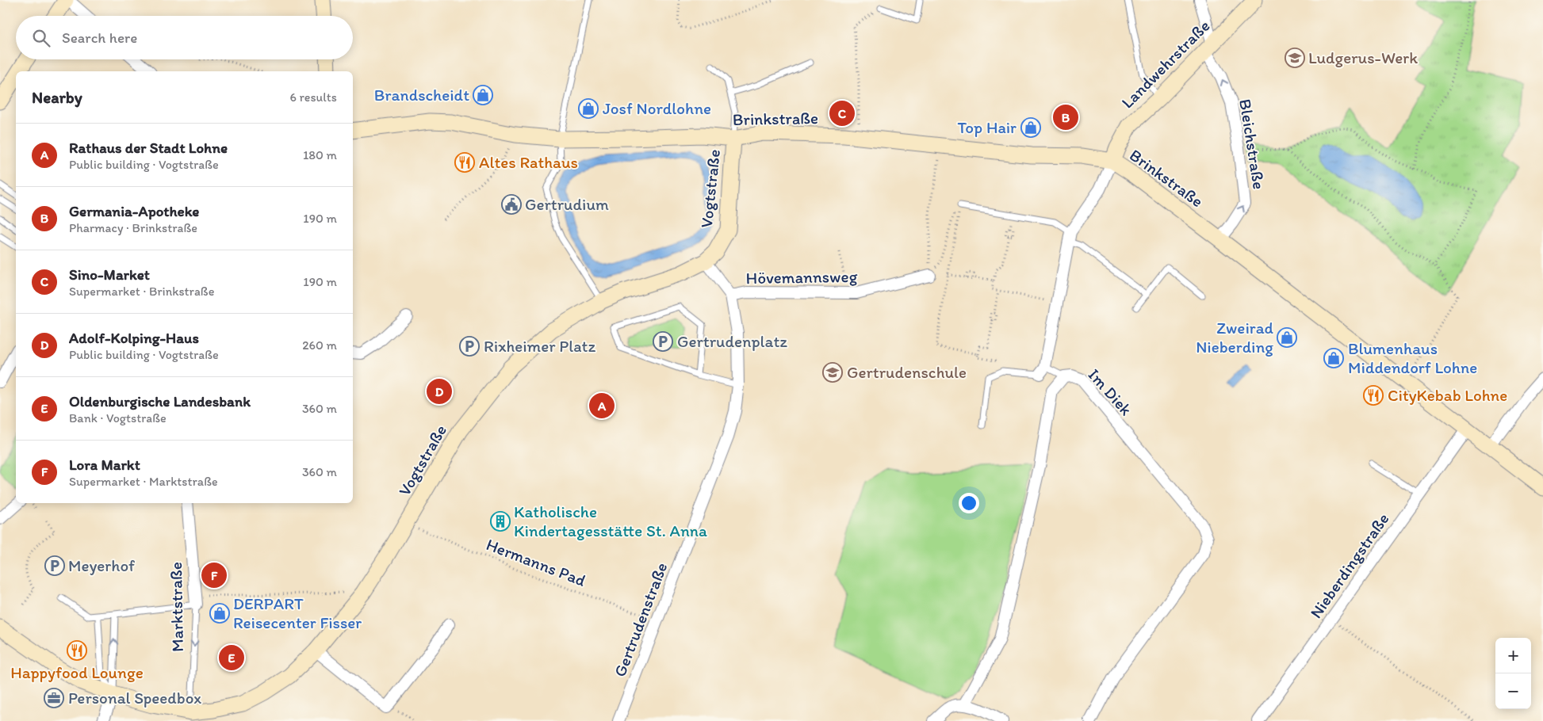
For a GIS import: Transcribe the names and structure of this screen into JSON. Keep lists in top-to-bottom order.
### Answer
{
  "streets": {
    "street": [
      "Landwehrstraße",
      "Brinkstraße",
      "Bleichstraße",
      "Vogtstraße",
      "Hövemannsweg",
      "Im Diek",
      "Nieberdingstraße",
      "Marktstraße",
      "Gertrudenstraße"
    ],
    "path": ["Hermanns Pad"]
  },
  "crossings": [
    ["Landwehrstraße", "Brinkstraße"],
    ["Landwehrstraße", "Bleichstraße"],
    ["Brinkstraße", "Bleichstraße"],
    ["Brinkstraße", "Vogtstraße"],
    ["Brinkstraße", "Nieberdingstraße"],
    ["Vogtstraße", "Hermanns Pad"],
    ["Vogtstraße", "Marktstraße"],
    ["Vogtstraße", "Gertrudenstraße"],
    ["Hövemannsweg", "Gertrudenstraße"],
    ["Hermanns Pad", "Gertrudenstraße"]
  ],
  "one_way": ["Bleichstraße", "Marktstraße"],
  "places": {
    "school or university": ["Ludgerus-Werk", "Gertrudenschule"],
    "shop": [
      "Brandscheidt",
      "Josf Nordlohne",
      "Top Hair",
      "Zweirad Nieberding",
      "Blumenhaus Middendorf Lohne",
      "DERPART Reisecenter Fisser"
    ],
    "restaurant": ["Altes Rathaus", "CityKebab Lohne", "Happyfood Lounge"],
    "public building": ["Gertrudium"],
    "parking": ["Gertrudenplatz", "Rixheimer Platz", "Meyerhof"],
    "building": ["Katholische Kindertagesstätte St. Anna"],
    "office": ["Personal Speedbox"]
  },
  "page": {
    "search": "Search here",
    "heading": ["Nearby", "6 results"],
    "pins": [
      "C",
      "B",
      "D",
      "A",
      "F",
      "E"
    ],
    "list": [
      {
        "mark": "A",
        "name": "Rathaus der Stadt Lohne",
        "note": "Public building · Vogtstraße",
        "value": "180 m"
      },
      {
        "mark": "B",
        "name": "Germania-Apotheke",
        "note": "Pharmacy · Brinkstraße",
        "value": "190 m"
      },
      {
        "mark": "C",
        "name": "Sino-Market",
        "note": "Supermarket · Brinkstraße",
        "value": "190 m"
      },
      {
        "mark": "D",
        "name": "Adolf-Kolping-Haus",
        "note": "Public building · Vogtstraße",
        "value": "260 m"
      },
      {
        "mark": "E",
        "name": "Oldenburgische Landesbank",
        "note": "Bank · Vogtstraße",
        "value": "360 m"
      },
      {
        "mark": "F",
        "name": "Lora Markt",
        "note": "Supermarket · Marktstraße",
        "value": "360 m"
      }
    ],
    "map_buttons": ["+", "−"]
  }
}
